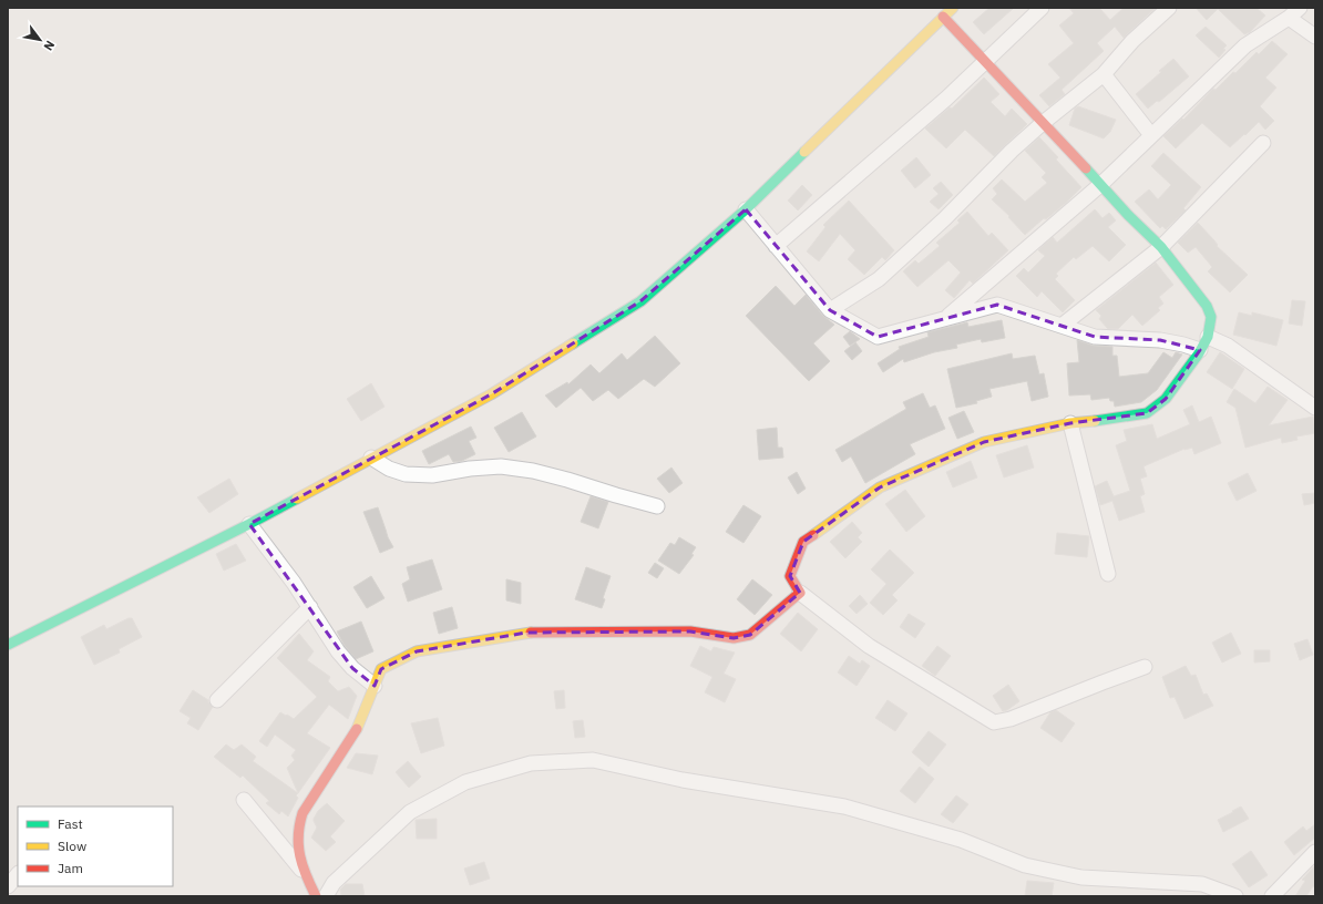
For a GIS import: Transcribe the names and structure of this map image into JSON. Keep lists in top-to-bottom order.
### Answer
{
  "legend": ["Fast", "Slow", "Jam"],
  "north": "bottom right"
}
